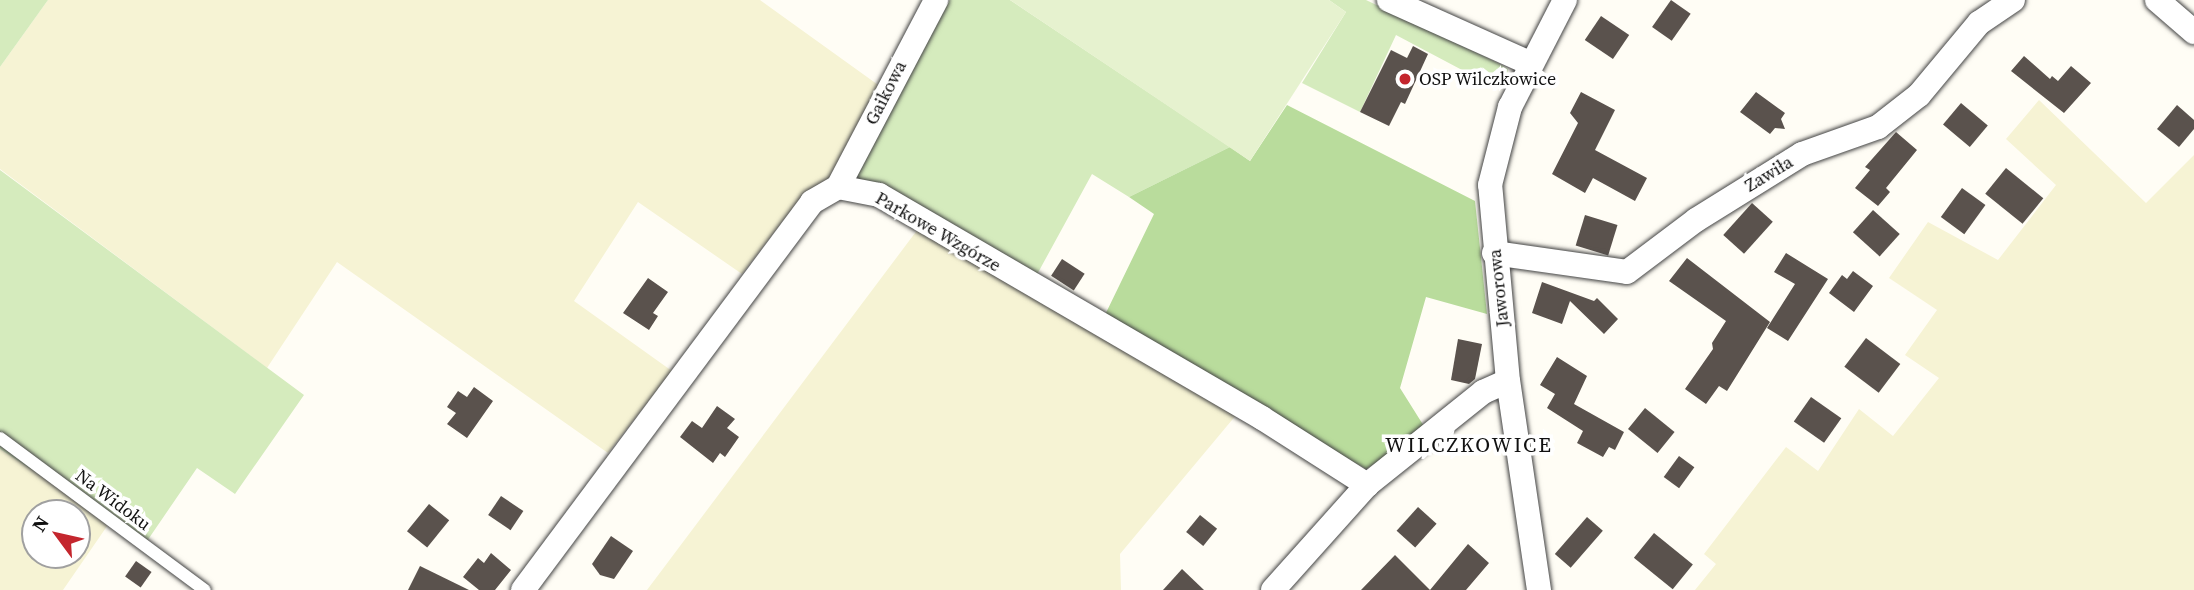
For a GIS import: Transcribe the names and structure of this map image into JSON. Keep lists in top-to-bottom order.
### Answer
{
  "streets": {
    "street": [
      "Gaikowa",
      "Zawiła",
      "Parkowe Wzgórze",
      "Jaworowa"
    ],
    "lane": ["Na Widoku"]
  },
  "crossings": [
    ["Gaikowa", "Parkowe Wzgórze"],
    ["Zawiła", "Jaworowa"]
  ],
  "districts": ["WILCZKOWICE"],
  "places": ["OSP Wilczkowice"],
  "north": "top left"
}
